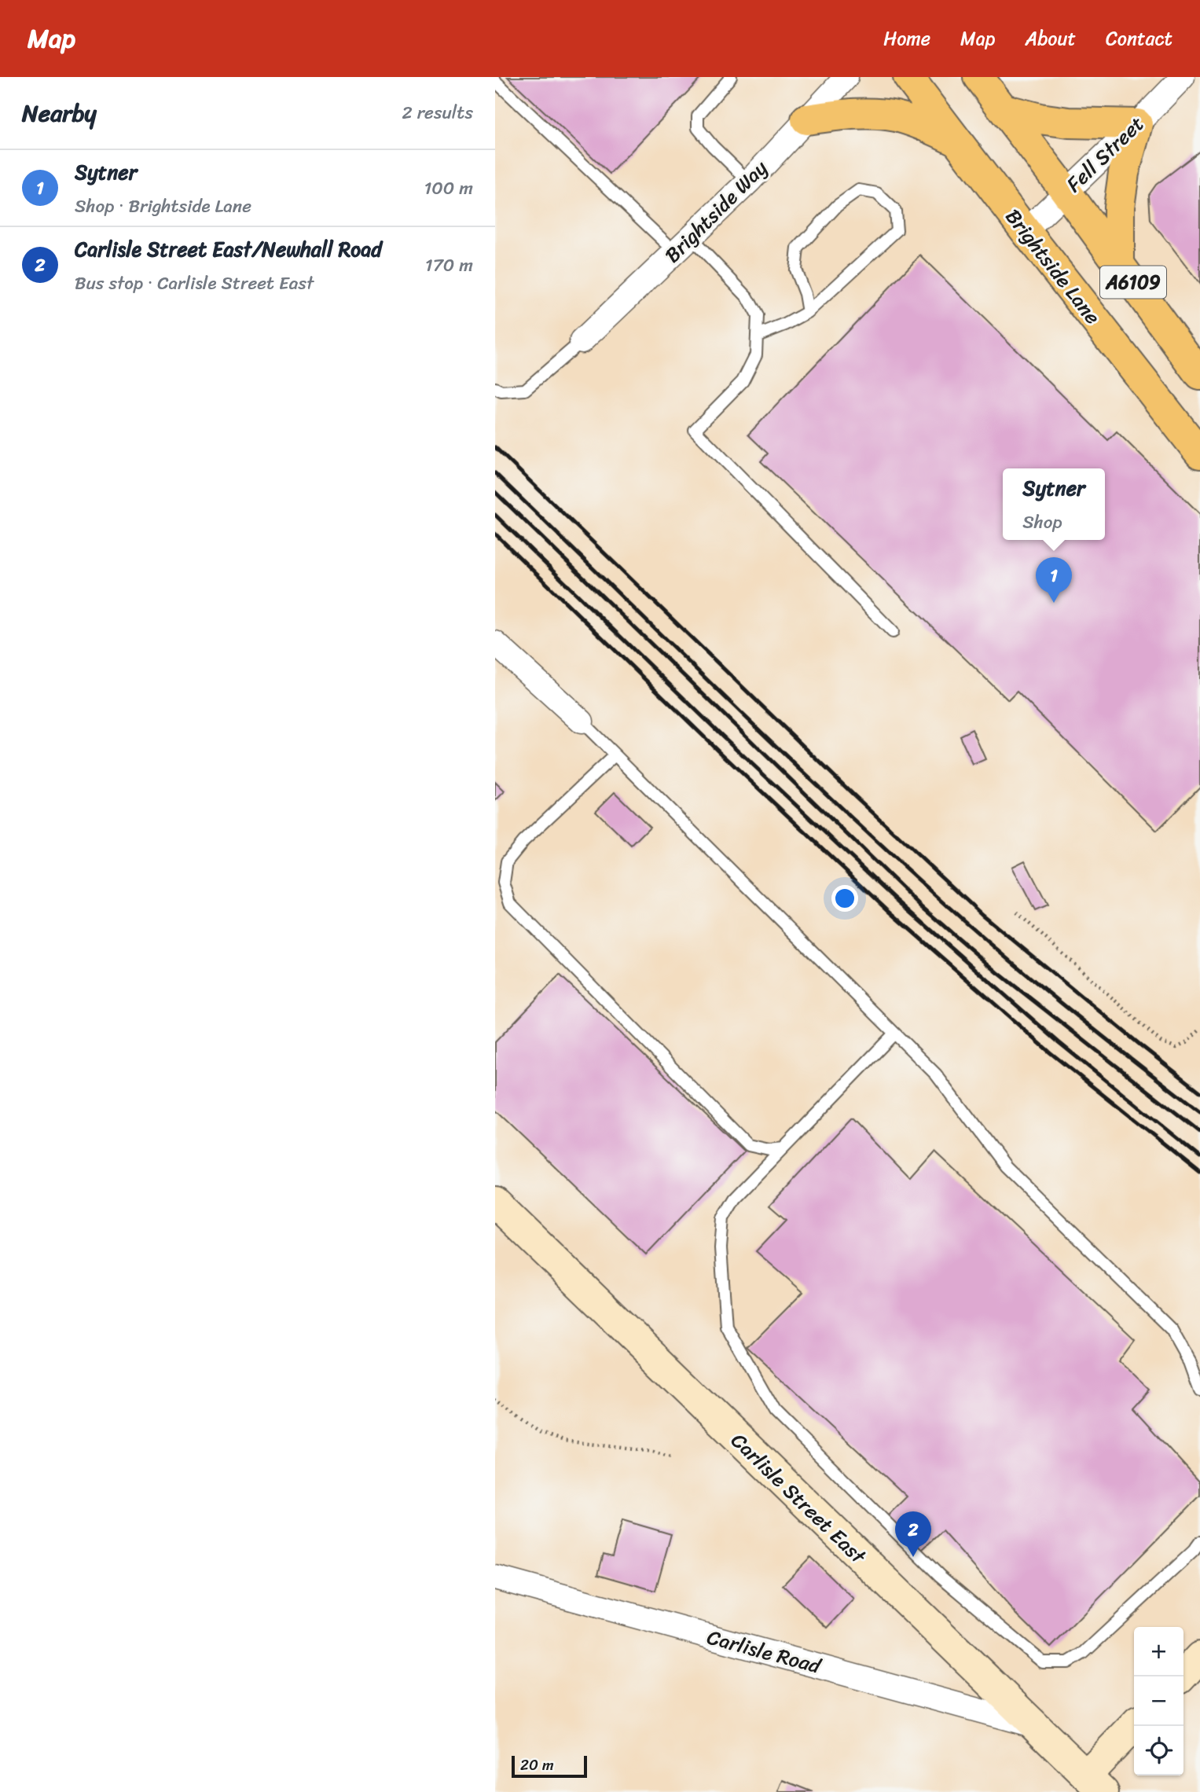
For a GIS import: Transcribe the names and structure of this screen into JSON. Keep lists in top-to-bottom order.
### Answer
{
  "streets": {
    "main road": ["Brightside Lane", "A6109", "Carlisle Street East"],
    "street": ["Fell Street", "Brightside Way", "Carlisle Road"]
  },
  "crossings": [
    ["Fell Street", "Brightside Lane"],
    ["Fell Street", "A6109"],
    ["Carlisle Street East", "Carlisle Road"]
  ],
  "scale_bar": "20 m",
  "page": {
    "header": "Map",
    "nav": [
      "Home",
      "Map",
      "About",
      "Contact"
    ],
    "heading": ["Nearby", "2 results"],
    "list": [
      {
        "mark": "1",
        "name": "Sytner",
        "note": "Shop · Brightside Lane",
        "value": "100 m"
      },
      {
        "mark": "2",
        "name": "Carlisle Street East/Newhall Road",
        "note": "Bus stop · Carlisle Street East",
        "value": "170 m"
      }
    ],
    "popup": ["Sytner", "Shop"],
    "pins": ["1", "2"],
    "map_buttons": ["+", "−"],
    "scale": "20 m"
  }
}
